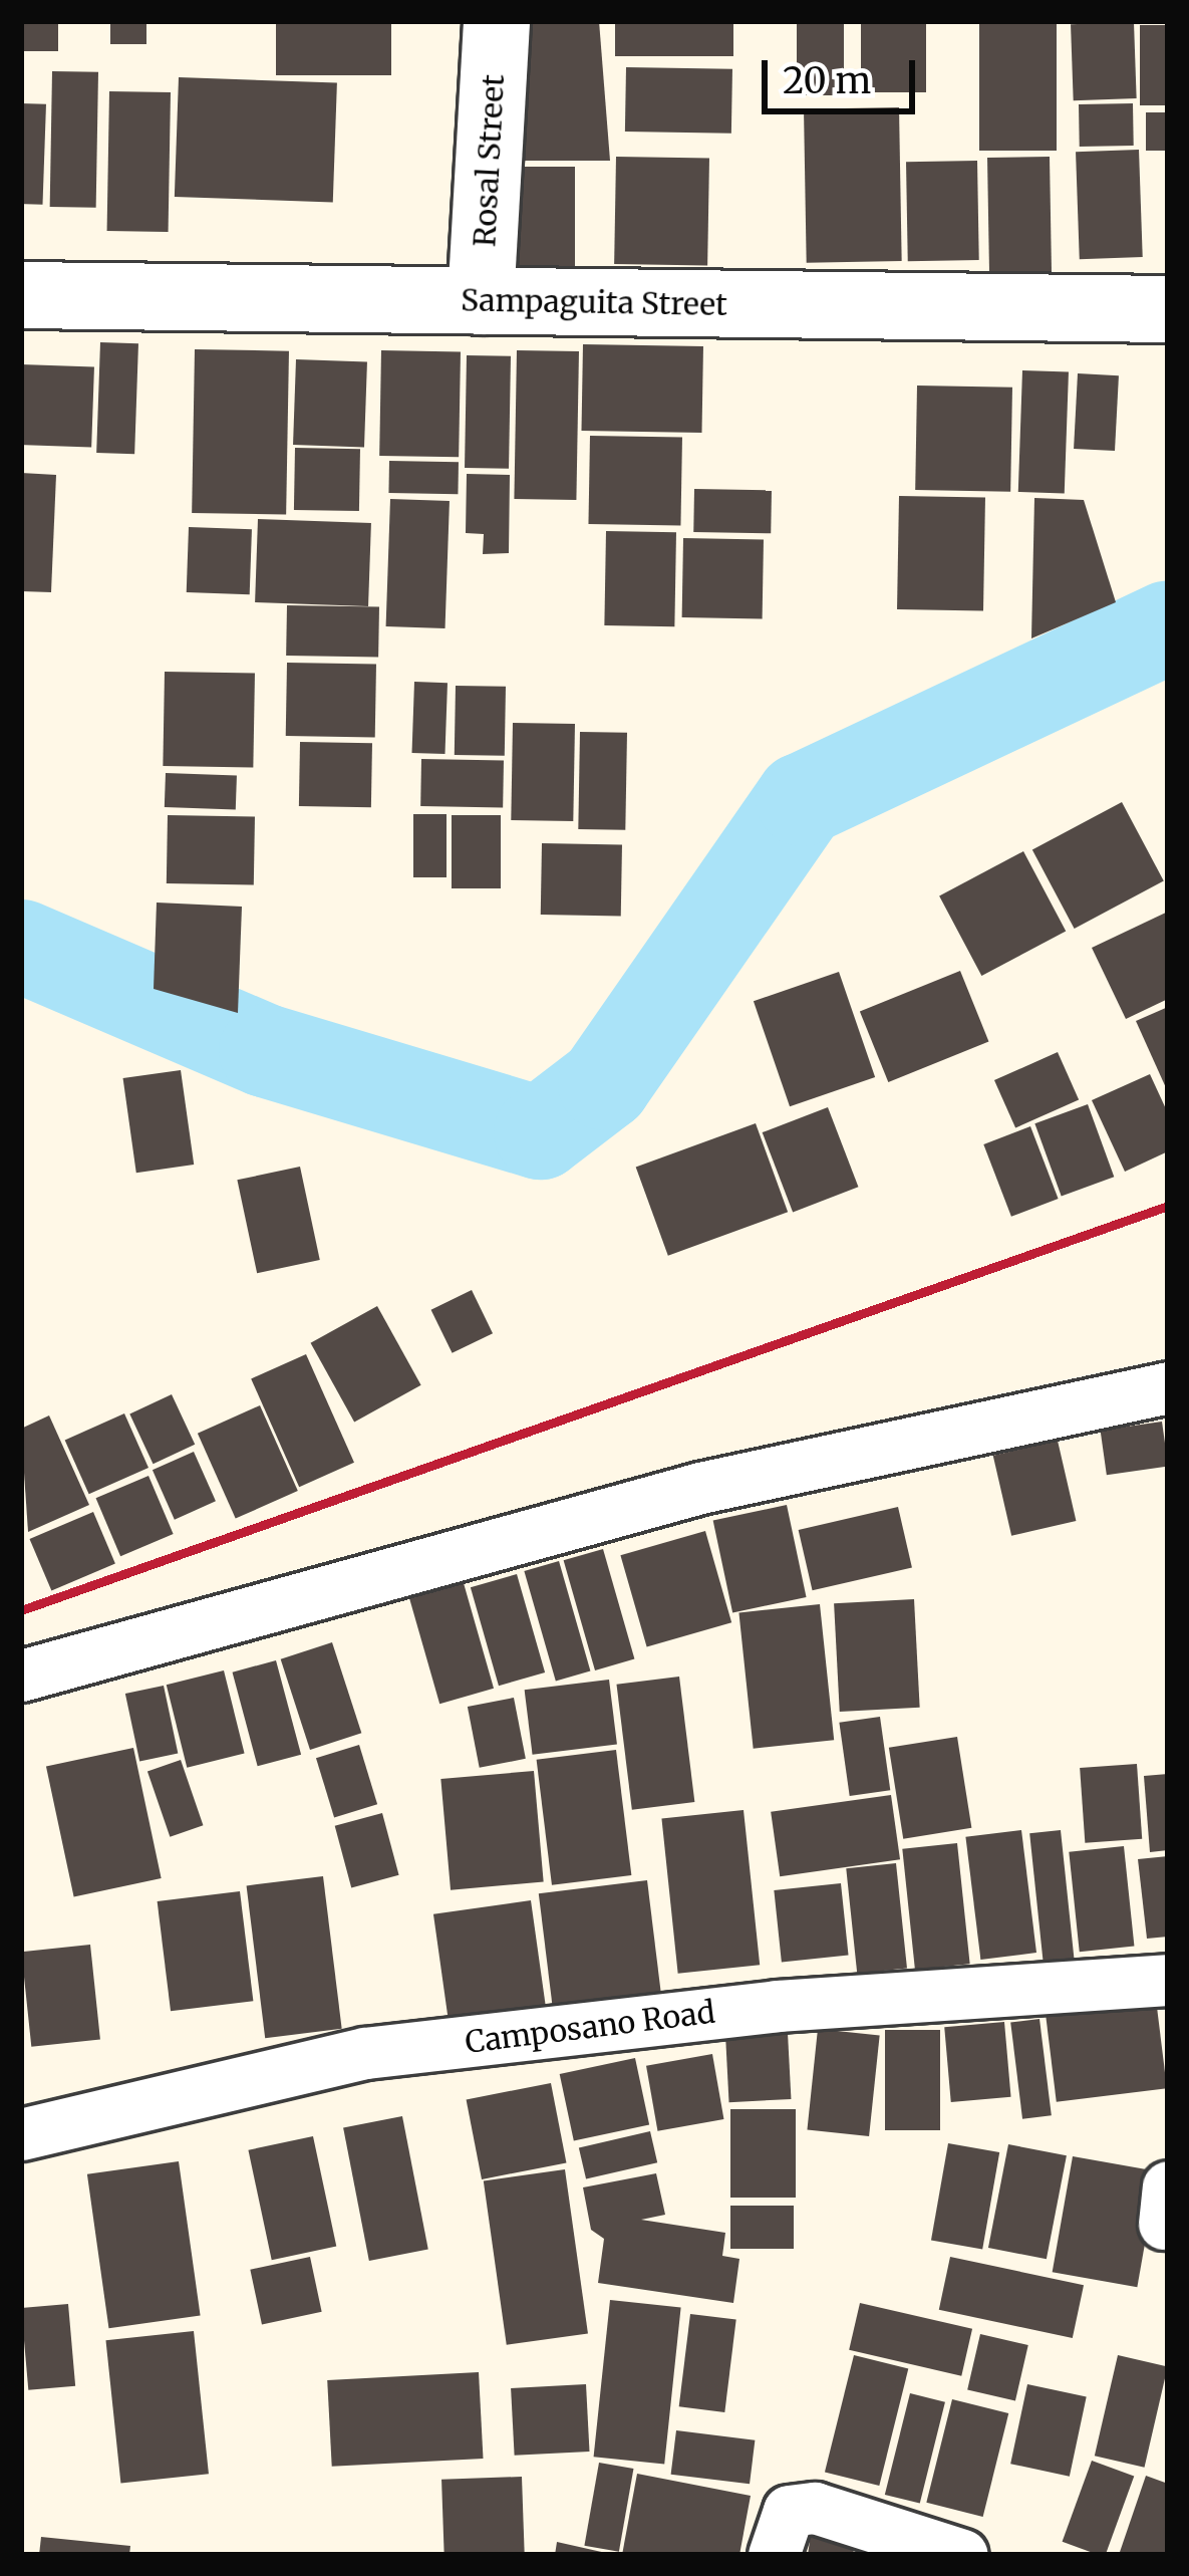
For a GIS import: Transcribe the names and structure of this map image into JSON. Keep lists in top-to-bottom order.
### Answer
{
  "streets": {
    "street": ["Rosal Street", "Sampaguita Street", "Camposano Road"]
  },
  "crossings": [
    ["Rosal Street", "Sampaguita Street"]
  ],
  "scale_bar": "20 m"
}
